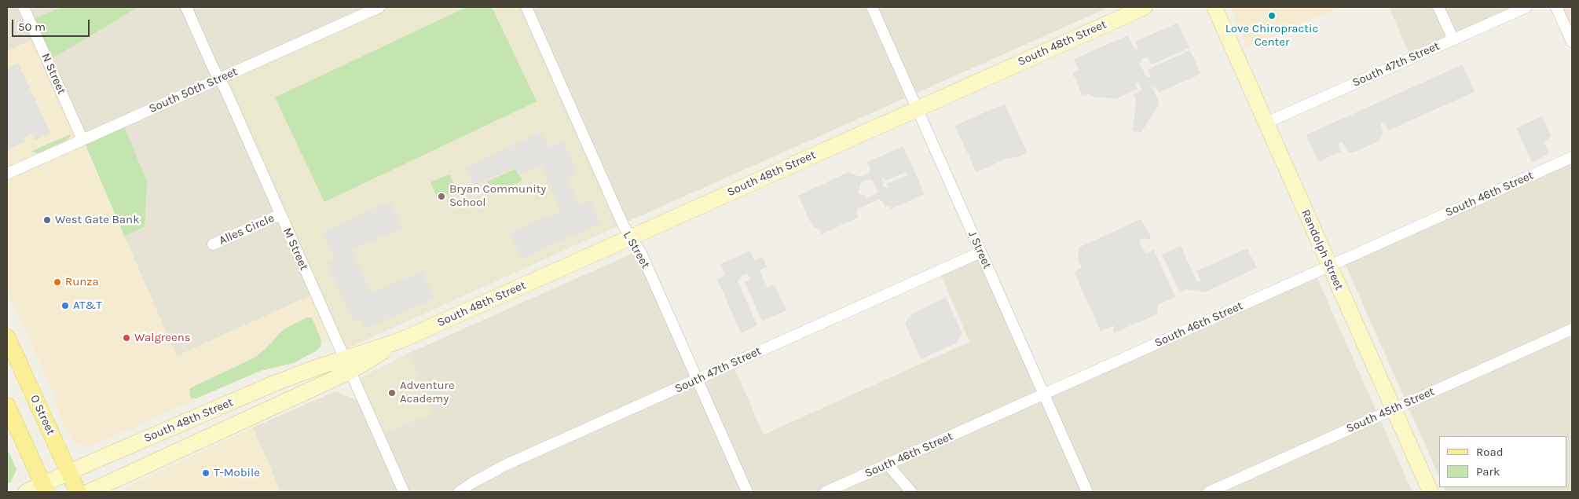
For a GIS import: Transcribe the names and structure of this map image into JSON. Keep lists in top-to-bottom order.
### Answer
{
  "streets": {
    "main road": ["South 48th Street", "Randolph Street", "O Street"],
    "street": [
      "South 47th Street",
      "N Street",
      "South 50th Street",
      "South 46th Street",
      "Alles Circle",
      "M Street",
      "L Street",
      "J Street",
      "South 45th Street"
    ]
  },
  "crossings": [
    ["South 48th Street", "M Street"],
    ["South 48th Street", "L Street"],
    ["South 48th Street", "J Street"],
    ["South 48th Street", "O Street"],
    ["South 47th Street", "L Street"],
    ["South 47th Street", "J Street"],
    ["South 47th Street", "Randolph Street"],
    ["N Street", "South 50th Street"],
    ["South 50th Street", "M Street"],
    ["South 46th Street", "J Street"],
    ["South 46th Street", "Randolph Street"],
    ["Alles Circle", "M Street"],
    ["Randolph Street", "South 45th Street"]
  ],
  "places": [
    "Love Chiropractic Center",
    "Bryan Community School",
    "West Gate Bank",
    "Runza",
    "AT&T",
    "Walgreens",
    "Adventure Academy",
    "T-Mobile"
  ],
  "legend": ["Road", "Park"],
  "scale_bar": "50 m"
}
